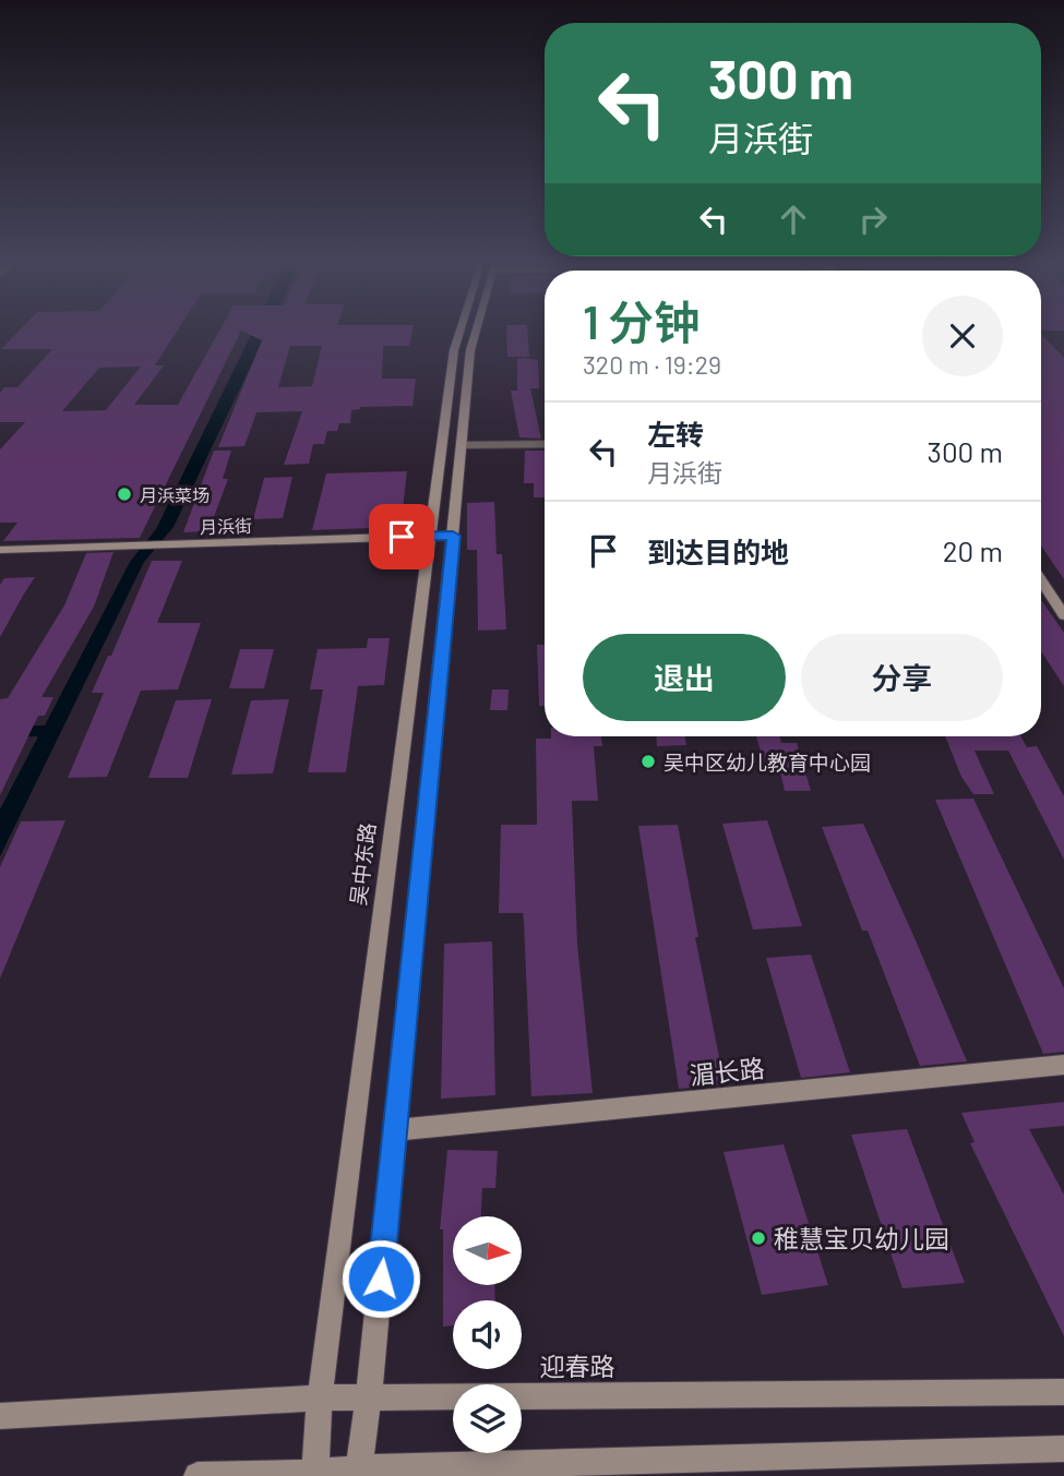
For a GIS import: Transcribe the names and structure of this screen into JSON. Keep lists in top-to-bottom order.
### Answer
{
  "streets": {
    "main road": [
      "月浜街",
      "吴中东路",
      "湄长路",
      "迎春路"
    ]
  },
  "crossings": [
    ["月浜街", "吴中东路"],
    ["吴中东路", "迎春路"]
  ],
  "places": ["月浜菜场", "吴中区幼儿教育中心园", "稚慧宝贝幼儿园"],
  "north": "right",
  "page": {
    "turn": ["300 m", "月浜街"],
    "heading": ["1 分钟", "320 m · 19:29"],
    "list": [
      {
        "name": "左转",
        "note": "月浜街",
        "value": "300 m"
      },
      {
        "name": "到达目的地",
        "value": "20 m"
      }
    ],
    "buttons": ["退出", "分享"]
  }
}
